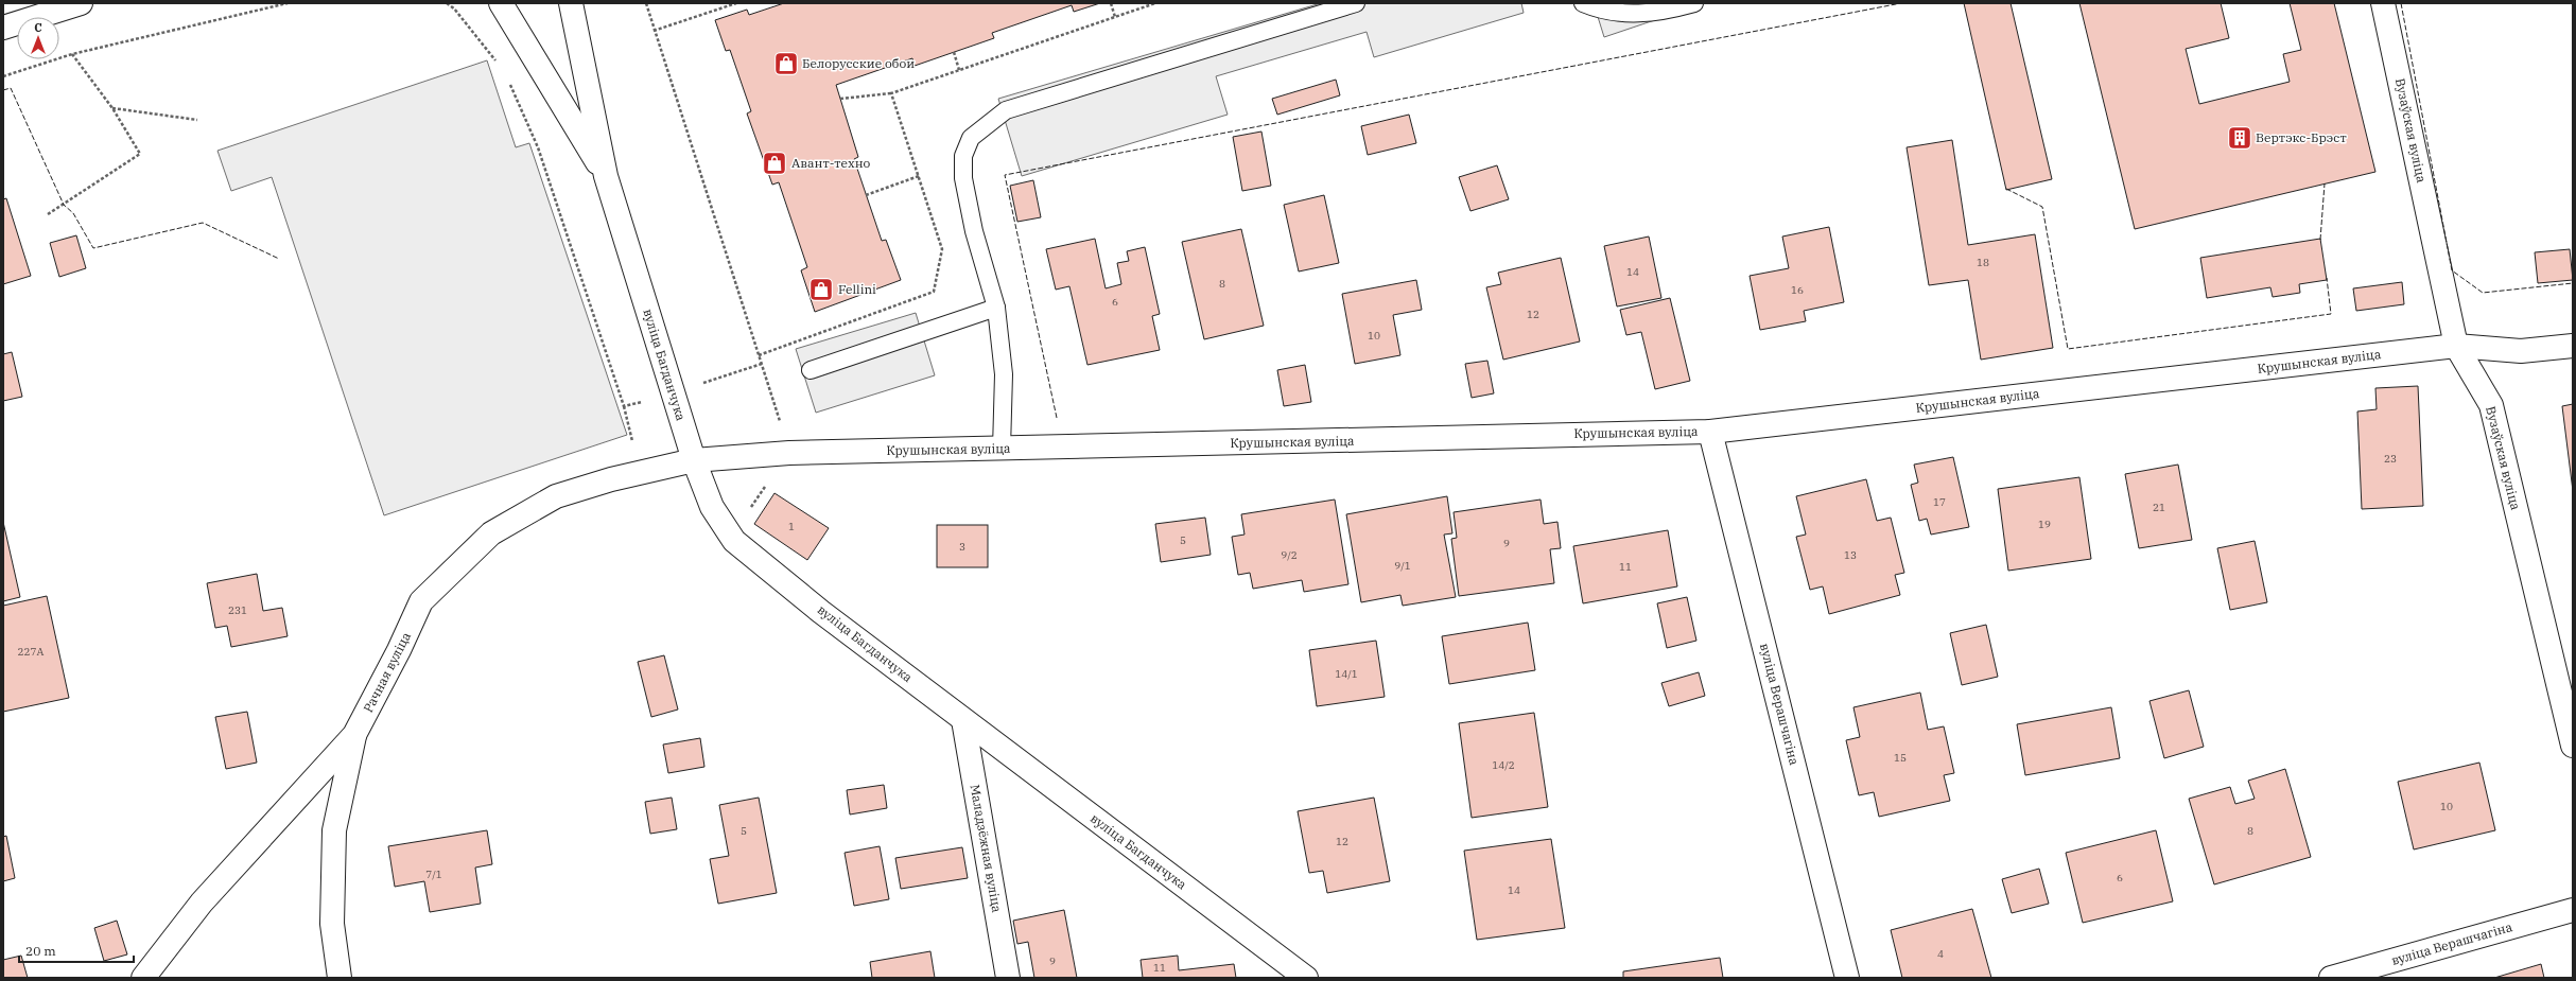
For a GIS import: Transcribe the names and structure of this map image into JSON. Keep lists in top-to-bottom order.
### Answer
{
  "streets": {
    "street": [
      "Вузаўская вуліца",
      "Крушынская вуліца",
      "вуліца Багданчука",
      "Рачная вуліца",
      "вуліца Верашчагіна",
      "Маладзёжная вуліца"
    ]
  },
  "crossings": [
    ["Вузаўская вуліца", "Крушынская вуліца"],
    ["Крушынская вуліца", "вуліца Багданчука"],
    ["Крушынская вуліца", "Рачная вуліца"],
    ["Крушынская вуліца", "вуліца Верашчагіна"],
    ["вуліца Багданчука", "Рачная вуліца"],
    ["вуліца Багданчука", "Маладзёжная вуліца"]
  ],
  "places": {
    "shop": ["Белорусские обои", "Авант-техно", "Fellini"],
    "building": ["Вертэкс-Брэст"]
  },
  "house_numbers": [
    "18",
    "14",
    "8",
    "16",
    "6",
    "12",
    "10",
    "23",
    "17",
    "21",
    "19",
    "1",
    "5",
    "9",
    "3",
    "9/2",
    "13",
    "9/1",
    "11",
    "231",
    "227А",
    "14/1",
    "15",
    "14/2",
    "10",
    "5",
    "8",
    "12",
    "7/1",
    "6",
    "14",
    "4",
    "9",
    "11"
  ],
  "scale_bar": "20 m",
  "north": "top"
}
